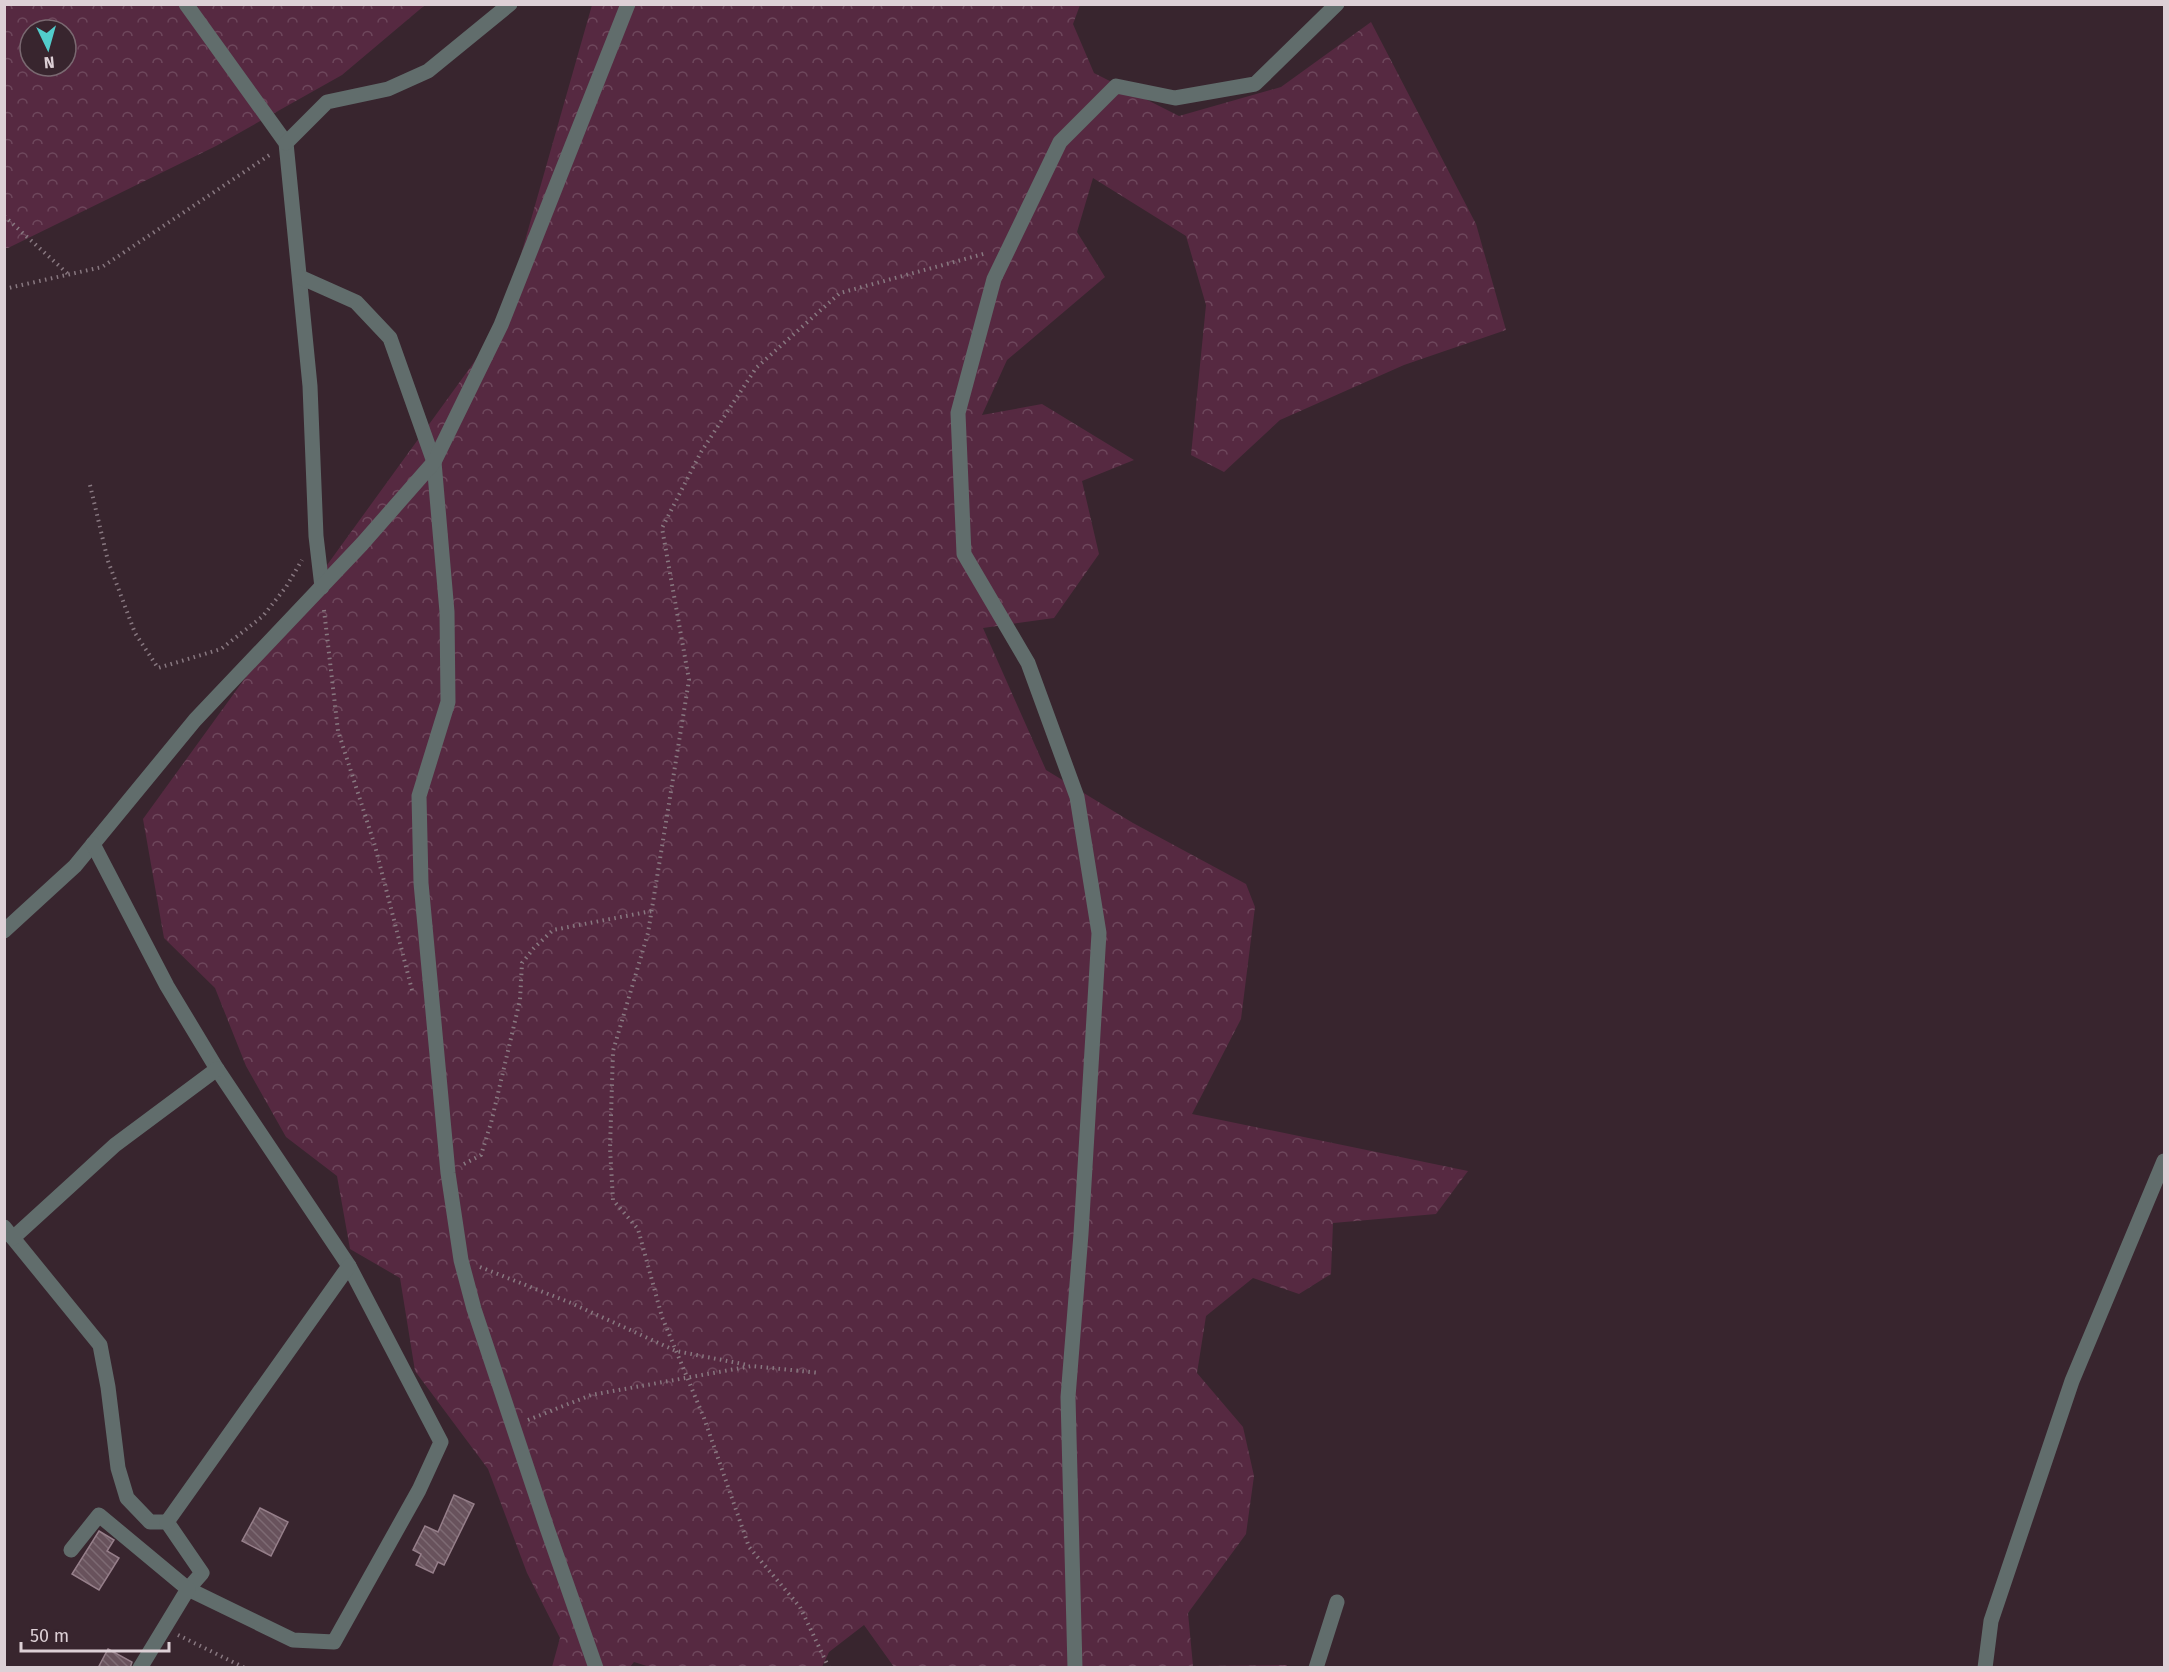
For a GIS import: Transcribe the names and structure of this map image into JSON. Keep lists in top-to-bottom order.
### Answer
{
  "scale_bar": "50 m",
  "north": "bottom"
}
